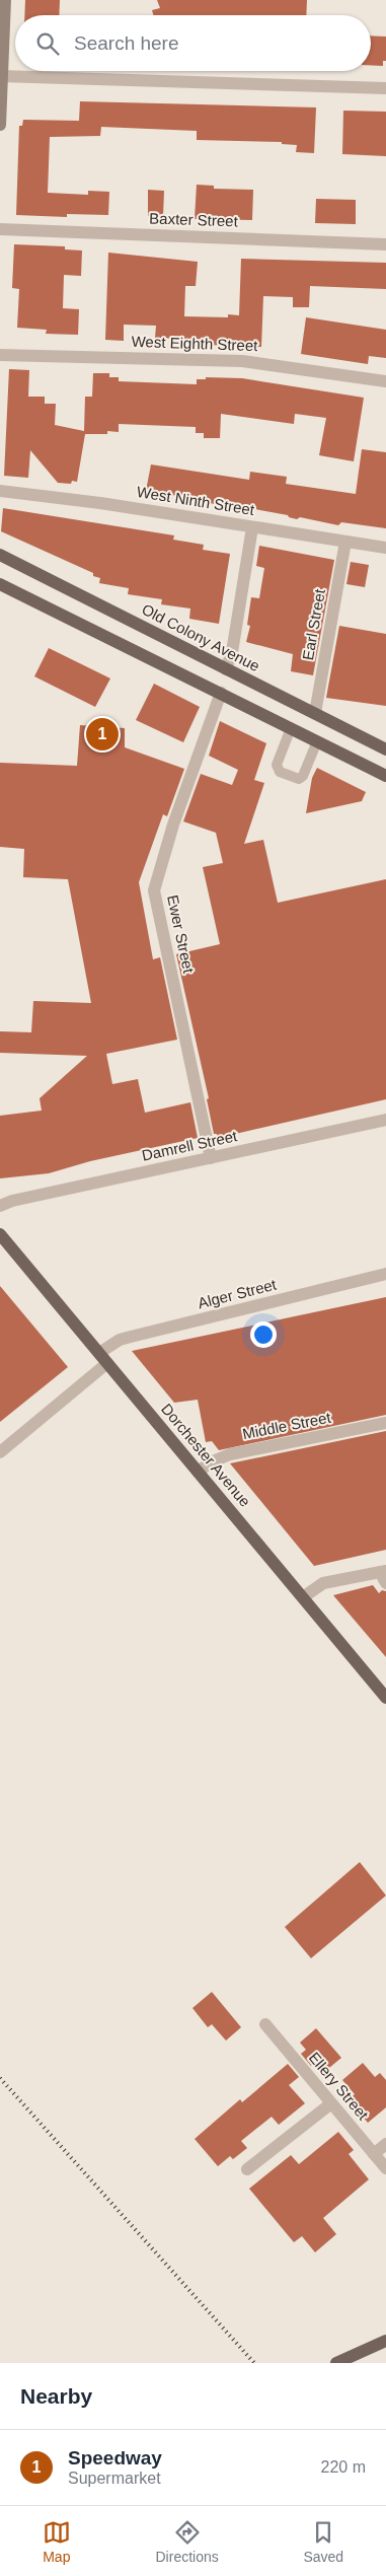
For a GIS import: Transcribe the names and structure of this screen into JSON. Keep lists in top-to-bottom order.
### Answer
{
  "streets": {
    "main road": ["Old Colony Avenue", "Dorchester Avenue"],
    "street": [
      "Baxter Street",
      "West Eighth Street",
      "West Ninth Street",
      "Earl Street",
      "Ewer Street",
      "Damrell Street",
      "Alger Street",
      "Middle Street",
      "Ellery Street"
    ]
  },
  "crossings": [
    ["West Ninth Street", "Earl Street"],
    ["Earl Street", "Old Colony Avenue"],
    ["Ewer Street", "Damrell Street"],
    ["Alger Street", "Dorchester Avenue"],
    ["Middle Street", "Dorchester Avenue"]
  ],
  "page": {
    "search": "Search here",
    "pins": "1",
    "heading": "Nearby",
    "list": [
      {
        "mark": "1",
        "name": "Speedway",
        "note": "Supermarket",
        "value": "220 m"
      }
    ],
    "nav": ["Map", "Directions", "Saved"]
  }
}
